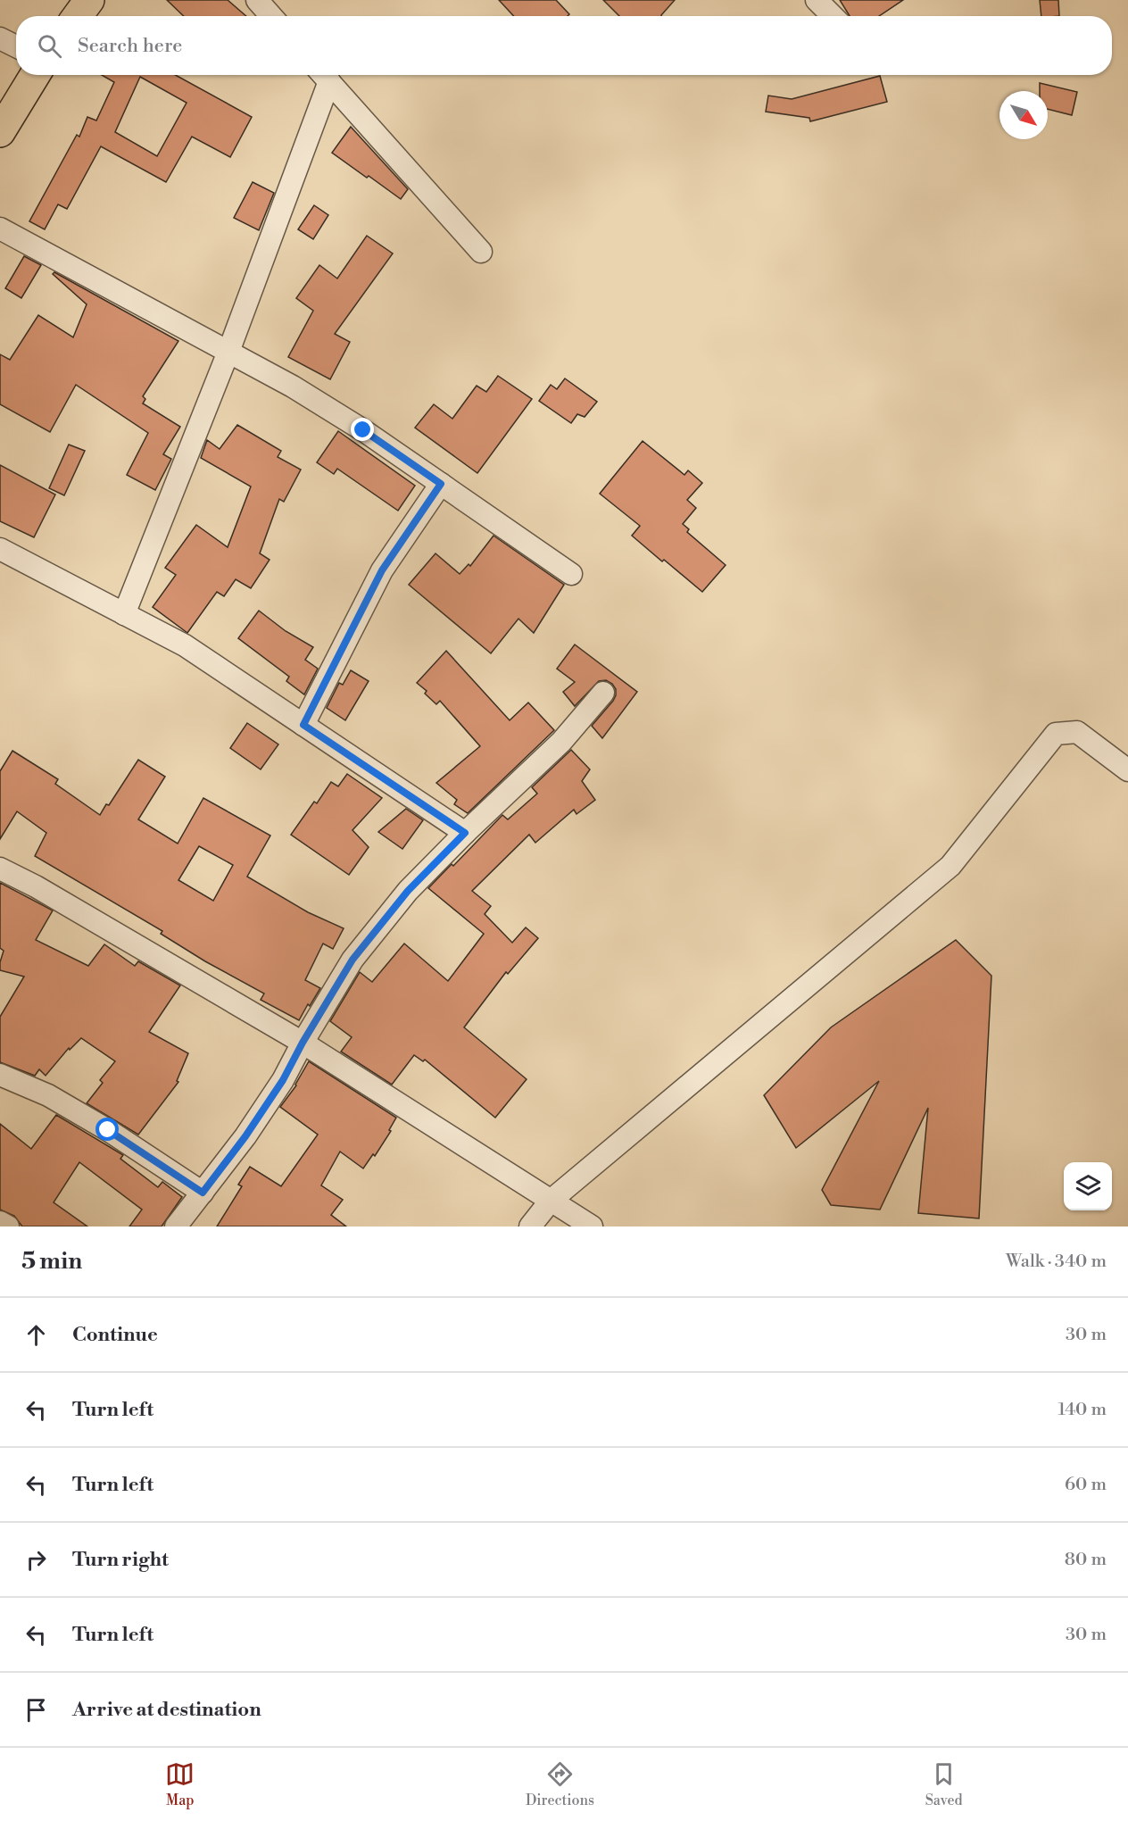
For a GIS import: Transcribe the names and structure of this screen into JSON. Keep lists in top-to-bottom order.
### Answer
{
  "north": "bottom right",
  "page": {
    "search": "Search here",
    "heading": ["5 min", "Walk · 340 m"],
    "list": [
      ["Continue", "30 m"],
      ["Turn left", "140 m"],
      ["Turn left", "60 m"],
      ["Turn right", "80 m"],
      ["Turn left", "30 m"],
      "Arrive at destination"
    ],
    "nav": ["Map", "Directions", "Saved"]
  }
}
